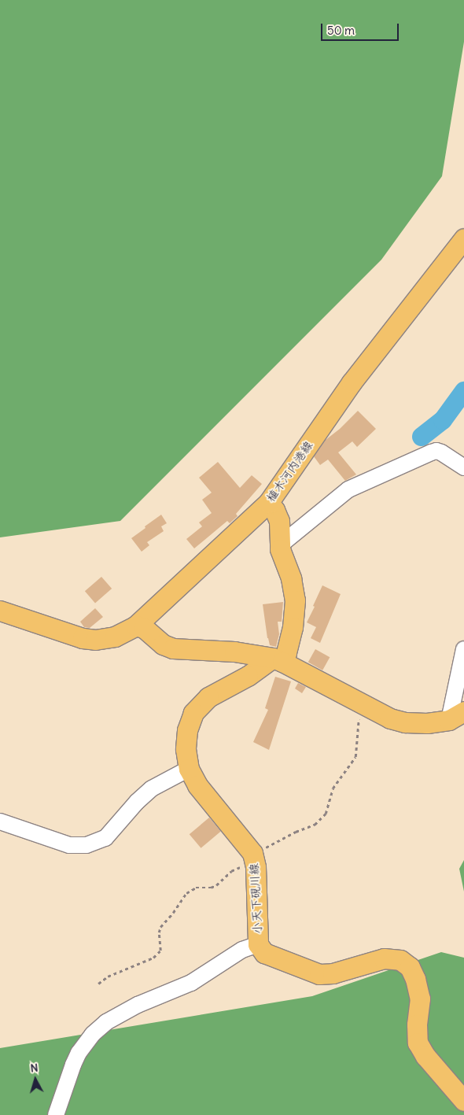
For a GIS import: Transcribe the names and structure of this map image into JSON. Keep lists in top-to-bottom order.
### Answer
{
  "streets": {
    "main road": ["植木河内港線", "小天下硯川線"]
  },
  "scale_bar": "50 m",
  "north": "top"
}
